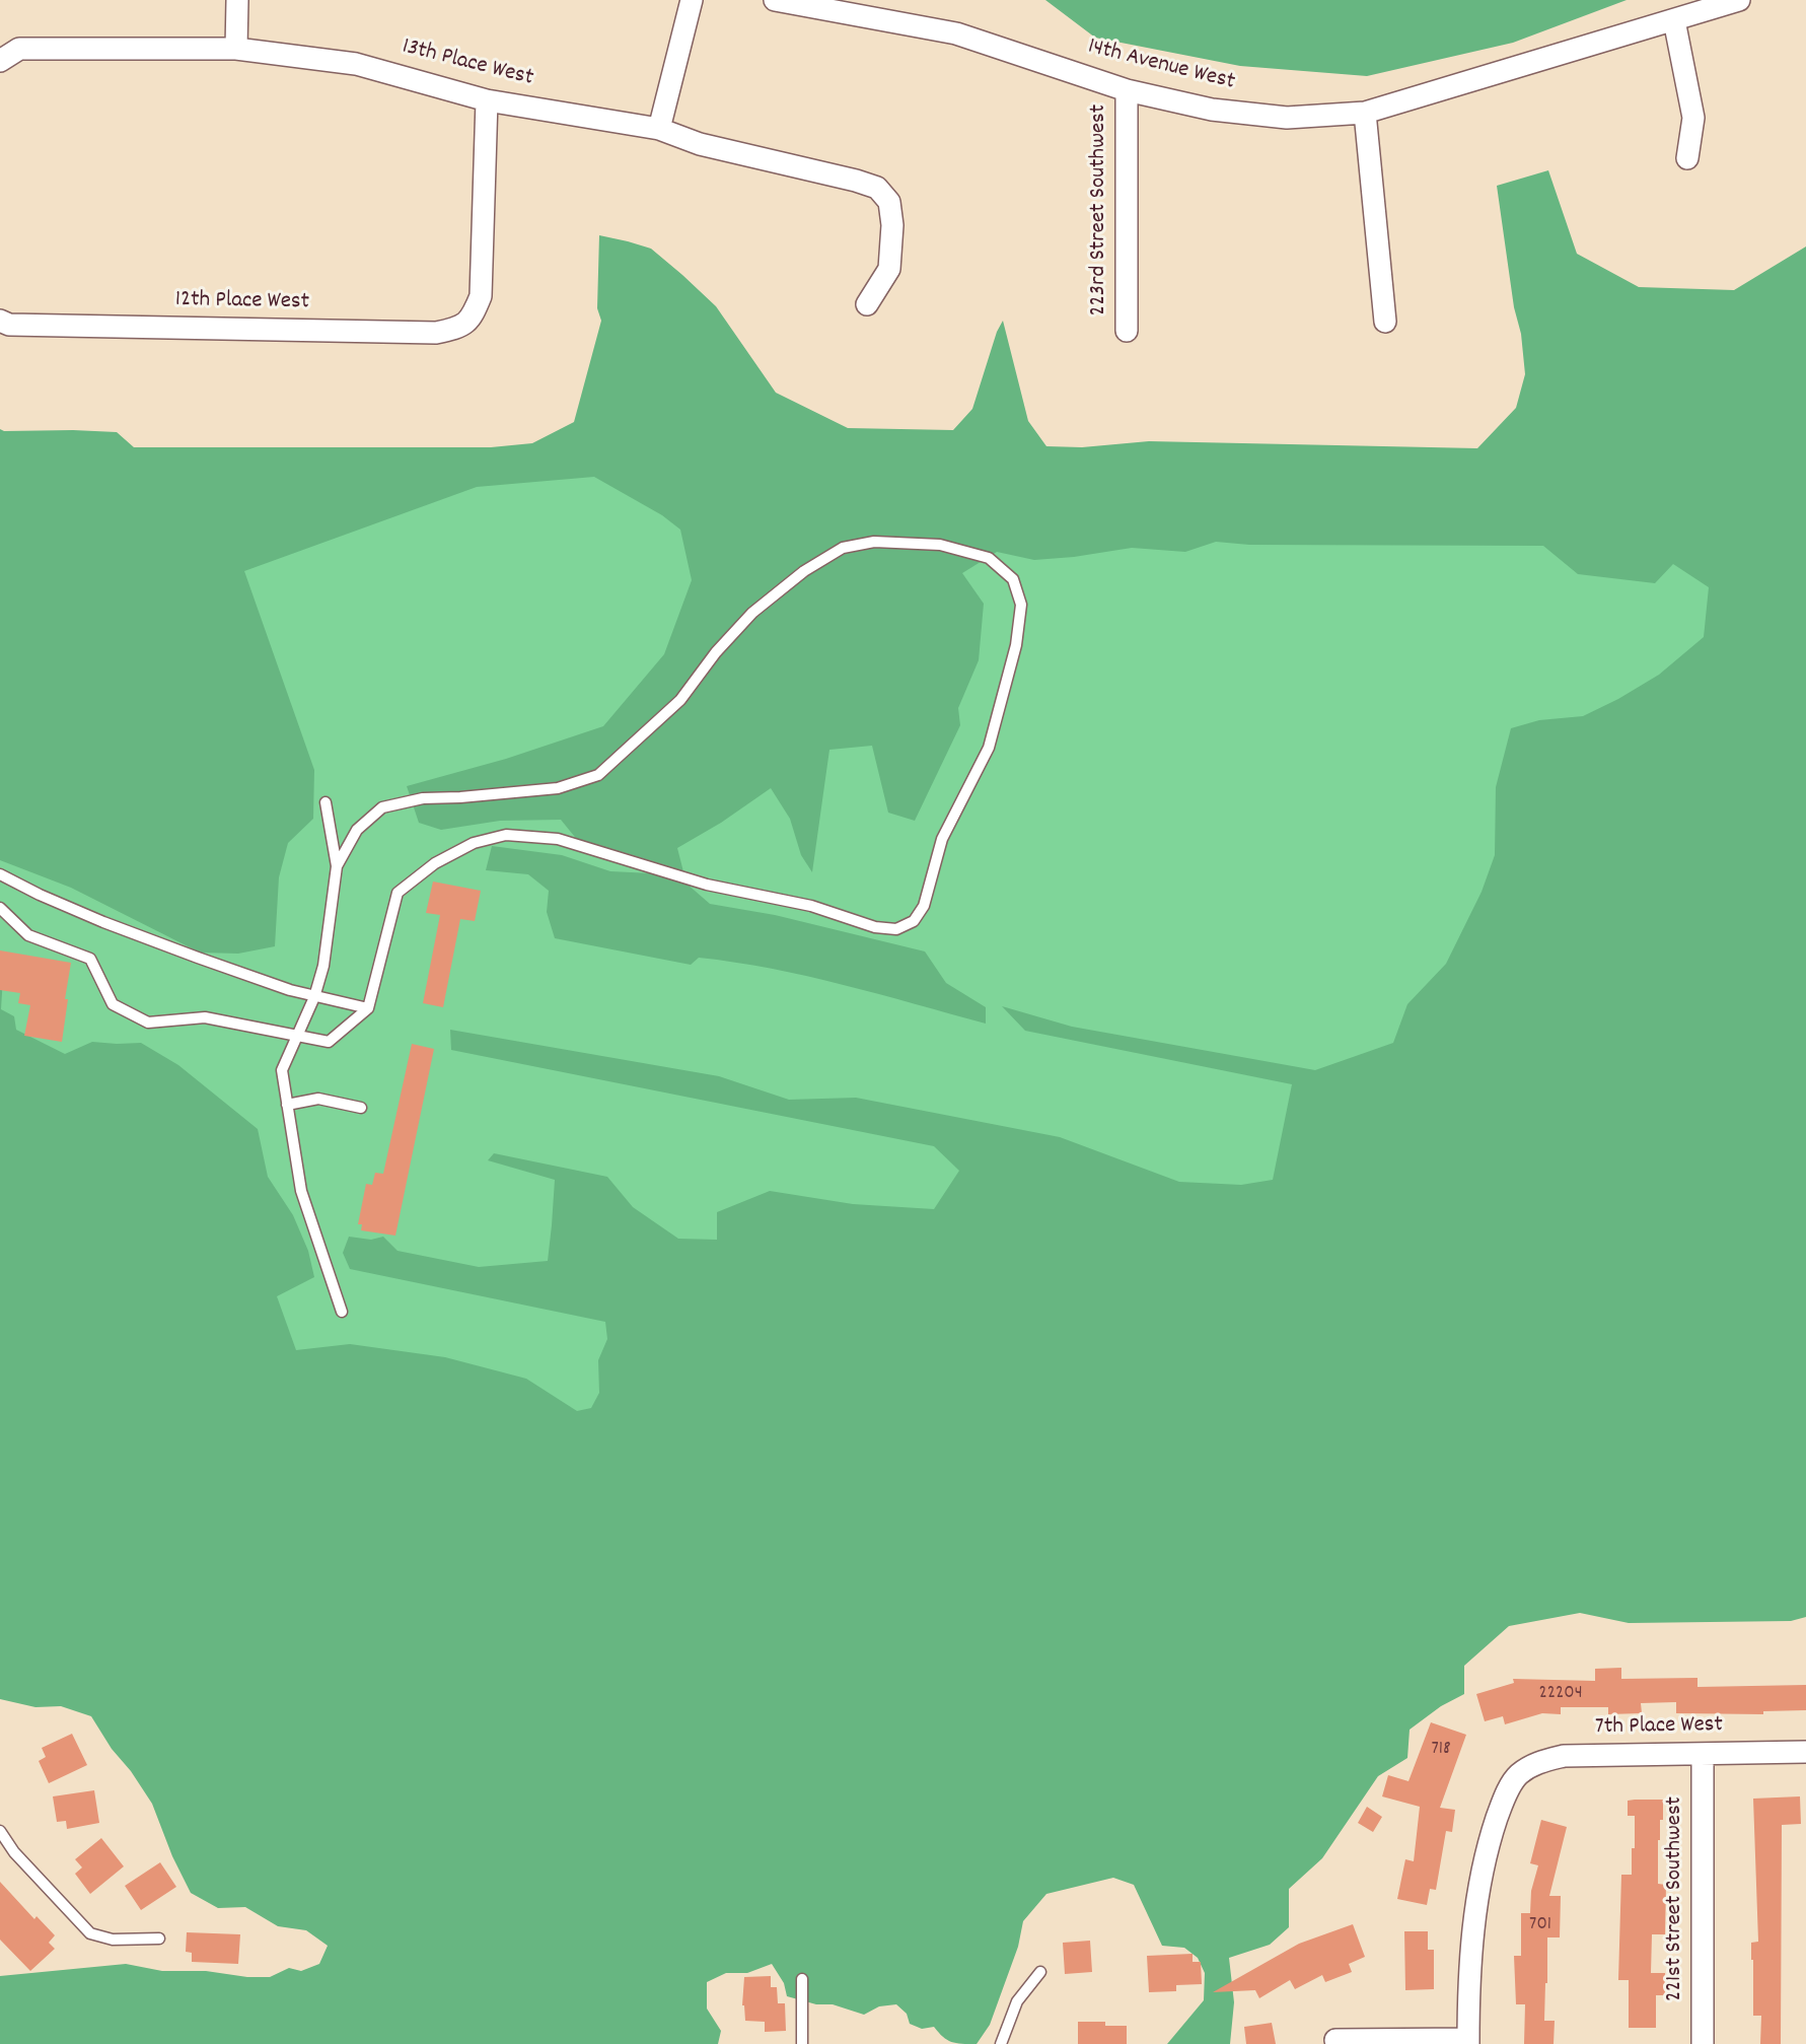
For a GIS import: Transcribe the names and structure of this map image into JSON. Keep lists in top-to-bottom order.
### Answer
{
  "streets": {
    "street": [
      "13th Place West",
      "14th Avenue West",
      "223rd Street Southwest",
      "12th Place West",
      "7th Place West",
      "221st Street Southwest"
    ]
  },
  "crossings": [
    ["13th Place West", "12th Place West"],
    ["14th Avenue West", "223rd Street Southwest"],
    ["7th Place West", "221st Street Southwest"]
  ],
  "house_numbers": ["22204", "718", "701"]
}
